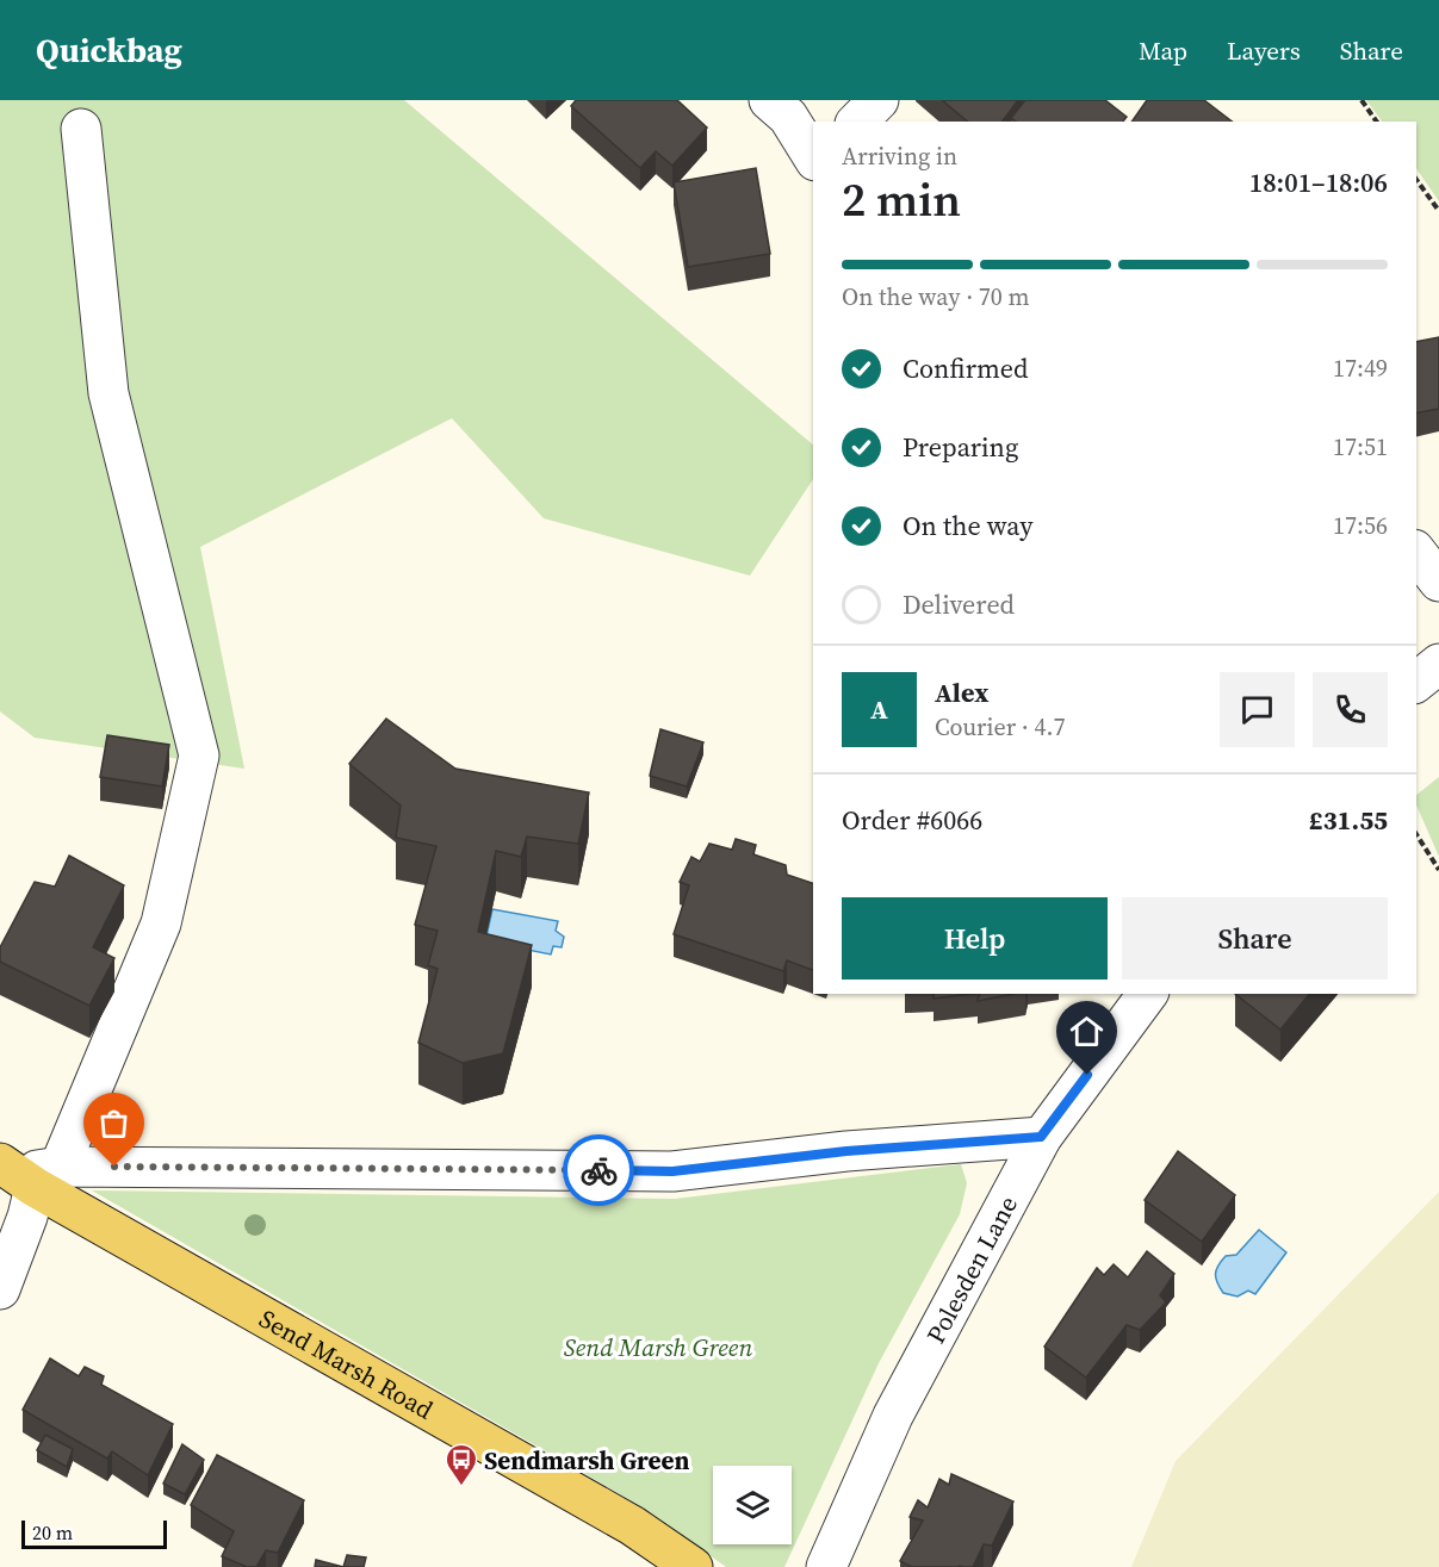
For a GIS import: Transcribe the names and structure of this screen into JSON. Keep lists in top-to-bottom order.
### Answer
{
  "streets": {
    "main road": ["Send Marsh Road"],
    "street": ["Polesden Lane"]
  },
  "parks": ["Send Marsh Green"],
  "places": {
    "bus stop": ["Sendmarsh Green"]
  },
  "scale_bar": "20 m",
  "page": {
    "header": "Quickbag",
    "nav": ["Map", "Layers", "Share"],
    "heading": ["2 min", "Arriving in", "18:01–18:06"],
    "panel": [
      "Alex",
      "Courier · 4.7",
      "Order #6066",
      "£31.55"
    ],
    "bar": "On the way · 70 m",
    "list": [
      ["Confirmed", "17:49"],
      ["Preparing", "17:51"],
      ["On the way", "17:56"],
      "Delivered"
    ],
    "round": "A",
    "buttons": ["Help", "Share"],
    "scale": "20 m"
  }
}
